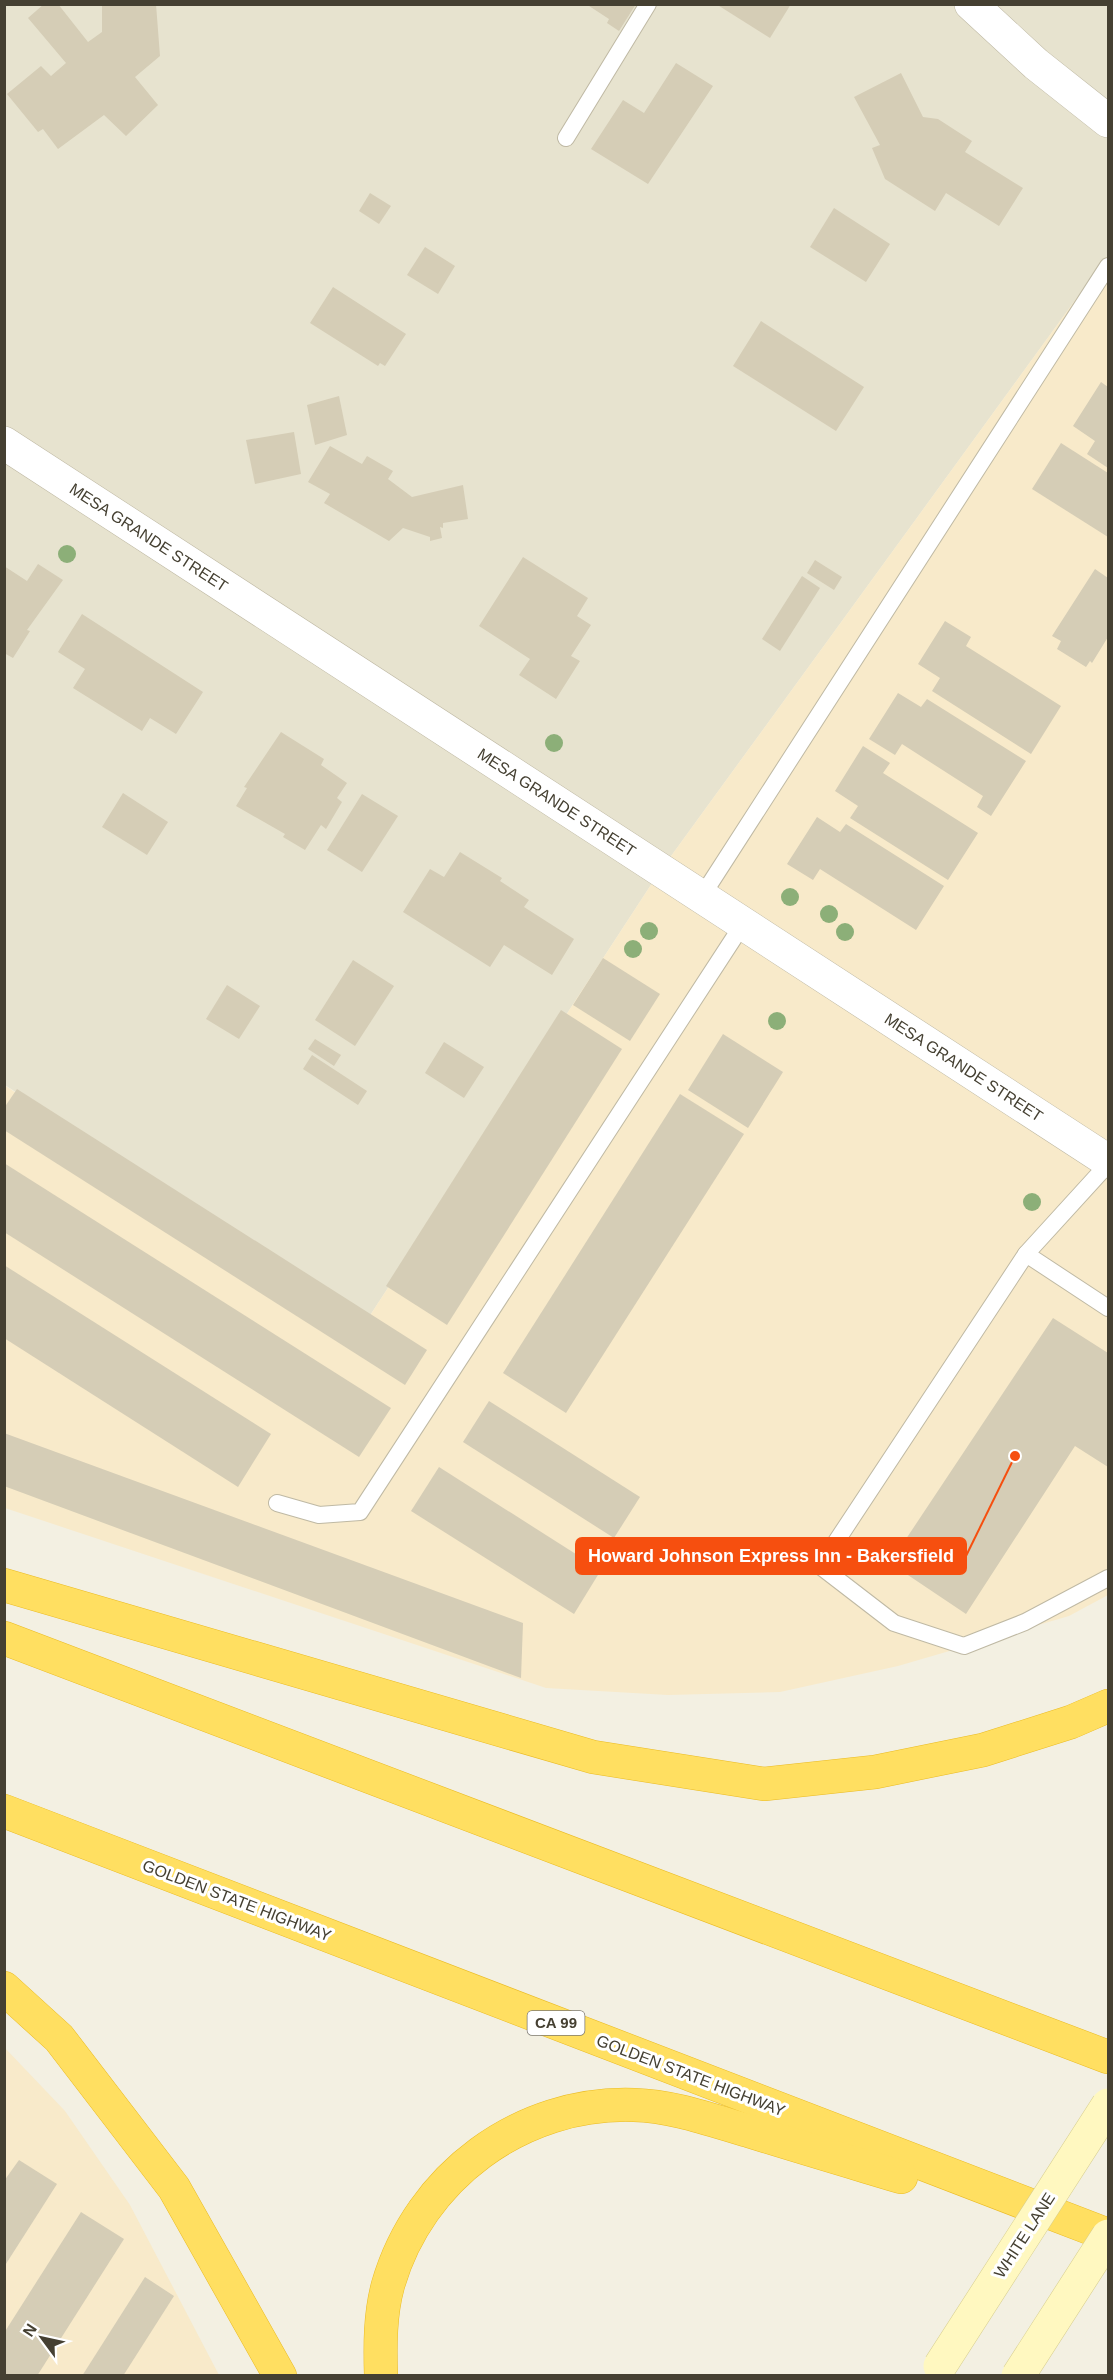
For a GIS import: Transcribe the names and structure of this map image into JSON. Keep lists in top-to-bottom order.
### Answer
{
  "streets": {
    "highway": ["GOLDEN STATE HIGHWAY", "CA 99"],
    "main road": ["WHITE LANE"],
    "street": ["MESA GRANDE STREET"]
  },
  "places": ["Howard Johnson Express Inn - Bakersfield"],
  "north": "top left"
}
